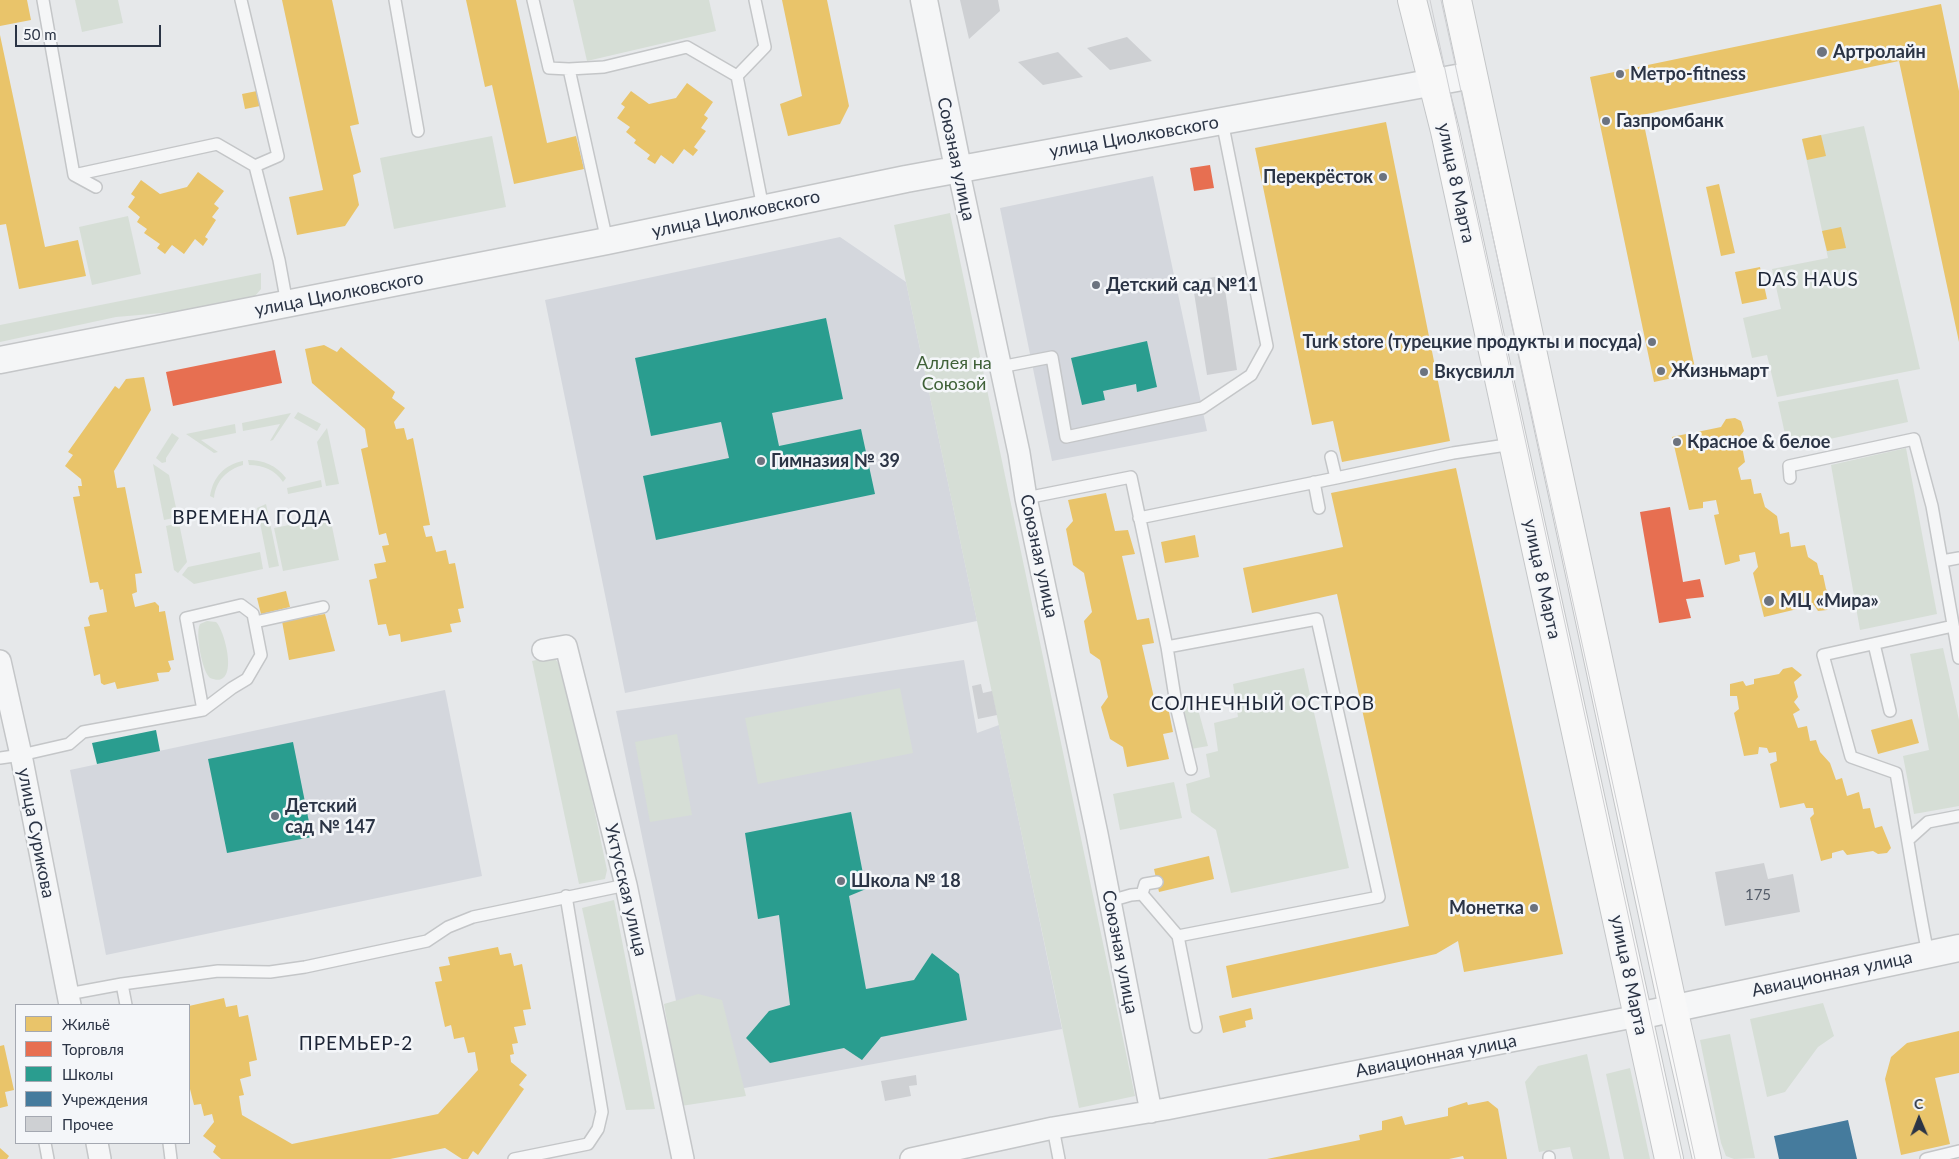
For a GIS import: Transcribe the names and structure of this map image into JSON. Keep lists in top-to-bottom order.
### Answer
{
  "streets": {
    "main road": ["улица 8 Марта"],
    "street": [
      "улица Циолковского",
      "Союзная улица",
      "улица Сурикова",
      "Уктусская улица",
      "Авиационная улица"
    ]
  },
  "crossings": [
    ["улица Циолковского", "Союзная улица"],
    ["улица Циолковского", "улица 8 Марта"],
    ["Союзная улица", "Авиационная улица"],
    ["улица 8 Марта", "Авиационная улица"]
  ],
  "districts": [
    "DAS HAUS",
    "ВРЕМЕНА ГОДА",
    "СОЛНЕЧНЫЙ ОСТРОВ",
    "ПРЕМЬЕР-2"
  ],
  "parks": ["Аллея на Союзой"],
  "places": [
    "Артролайн",
    "Метро-fitness",
    "Газпромбанк",
    "Перекрёсток",
    "Детский сад №11",
    "Turk store (турецкие продукты и посуда)",
    "Жизньмарт",
    "Вкусвилл",
    "Красное & белое",
    "Гимназия № 39",
    "МЦ «Мира»",
    "Детский сад № 147",
    "Школа № 18",
    "Монетка"
  ],
  "house_numbers": ["175"],
  "legend": [
    "Жильё",
    "Торговля",
    "Школы",
    "Учреждения",
    "Прочее"
  ],
  "scale_bar": "50 m",
  "north": "top"
}
